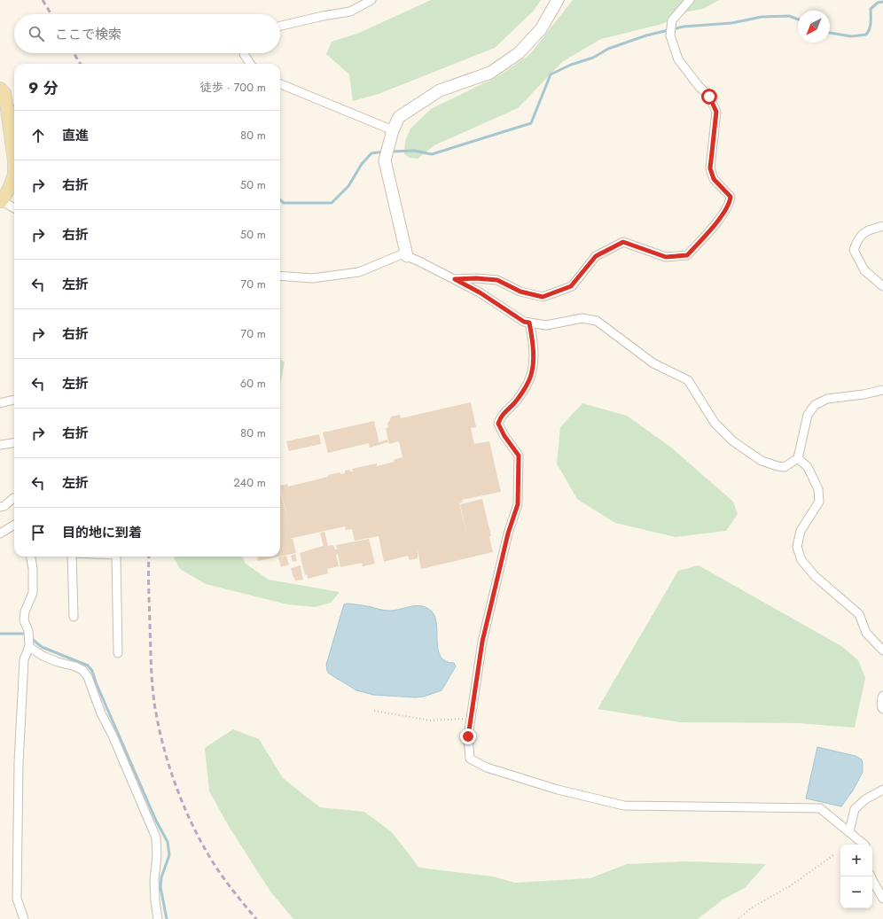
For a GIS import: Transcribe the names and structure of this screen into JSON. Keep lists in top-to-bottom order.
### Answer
{
  "north": "bottom left",
  "page": {
    "search": "ここで検索",
    "heading": ["9 分", "徒歩 · 700 m"],
    "list": [
      ["直進", "80 m"],
      ["右折", "50 m"],
      ["右折", "50 m"],
      ["左折", "70 m"],
      ["右折", "70 m"],
      ["左折", "60 m"],
      ["右折", "80 m"],
      ["左折", "240 m"],
      "目的地に到着"
    ],
    "map_buttons": ["+", "−"]
  }
}
